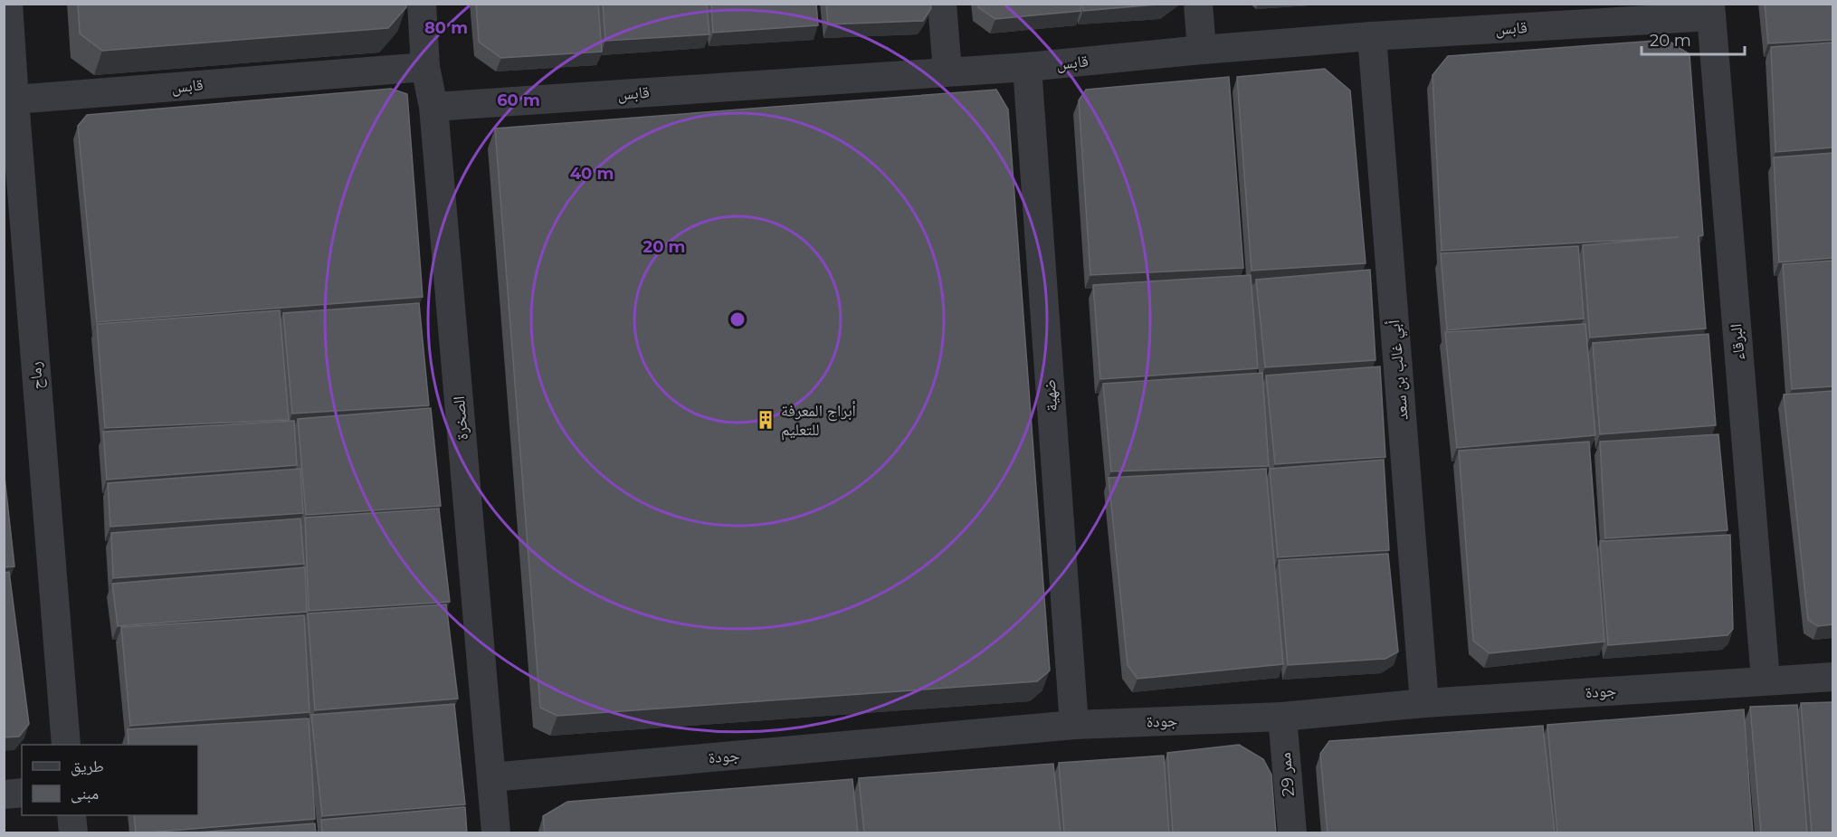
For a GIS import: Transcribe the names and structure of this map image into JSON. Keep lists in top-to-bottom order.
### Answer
{
  "streets": {
    "street": [
      "قابس",
      "البرقاء",
      "أبي غالب بن سعد",
      "رماح",
      "ضهية",
      "الصخرة",
      "جودة",
      "ممر 29"
    ]
  },
  "crossings": [
    ["قابس", "البرقاء"],
    ["قابس", "أبي غالب بن سعد"],
    ["قابس", "رماح"],
    ["قابس", "ضهية"],
    ["قابس", "الصخرة"],
    ["البرقاء", "جودة"],
    ["أبي غالب بن سعد", "جودة"],
    ["ضهية", "جودة"],
    ["الصخرة", "جودة"],
    ["جودة", "ممر 29"]
  ],
  "places": {
    "building": ["أبراج المعرفة للتعليم"]
  },
  "legend": ["طريق", "مبنى"],
  "scale_bar": "20 m",
  "rings": [
    "80 m",
    "60 m",
    "40 m",
    "20 m"
  ]
}
